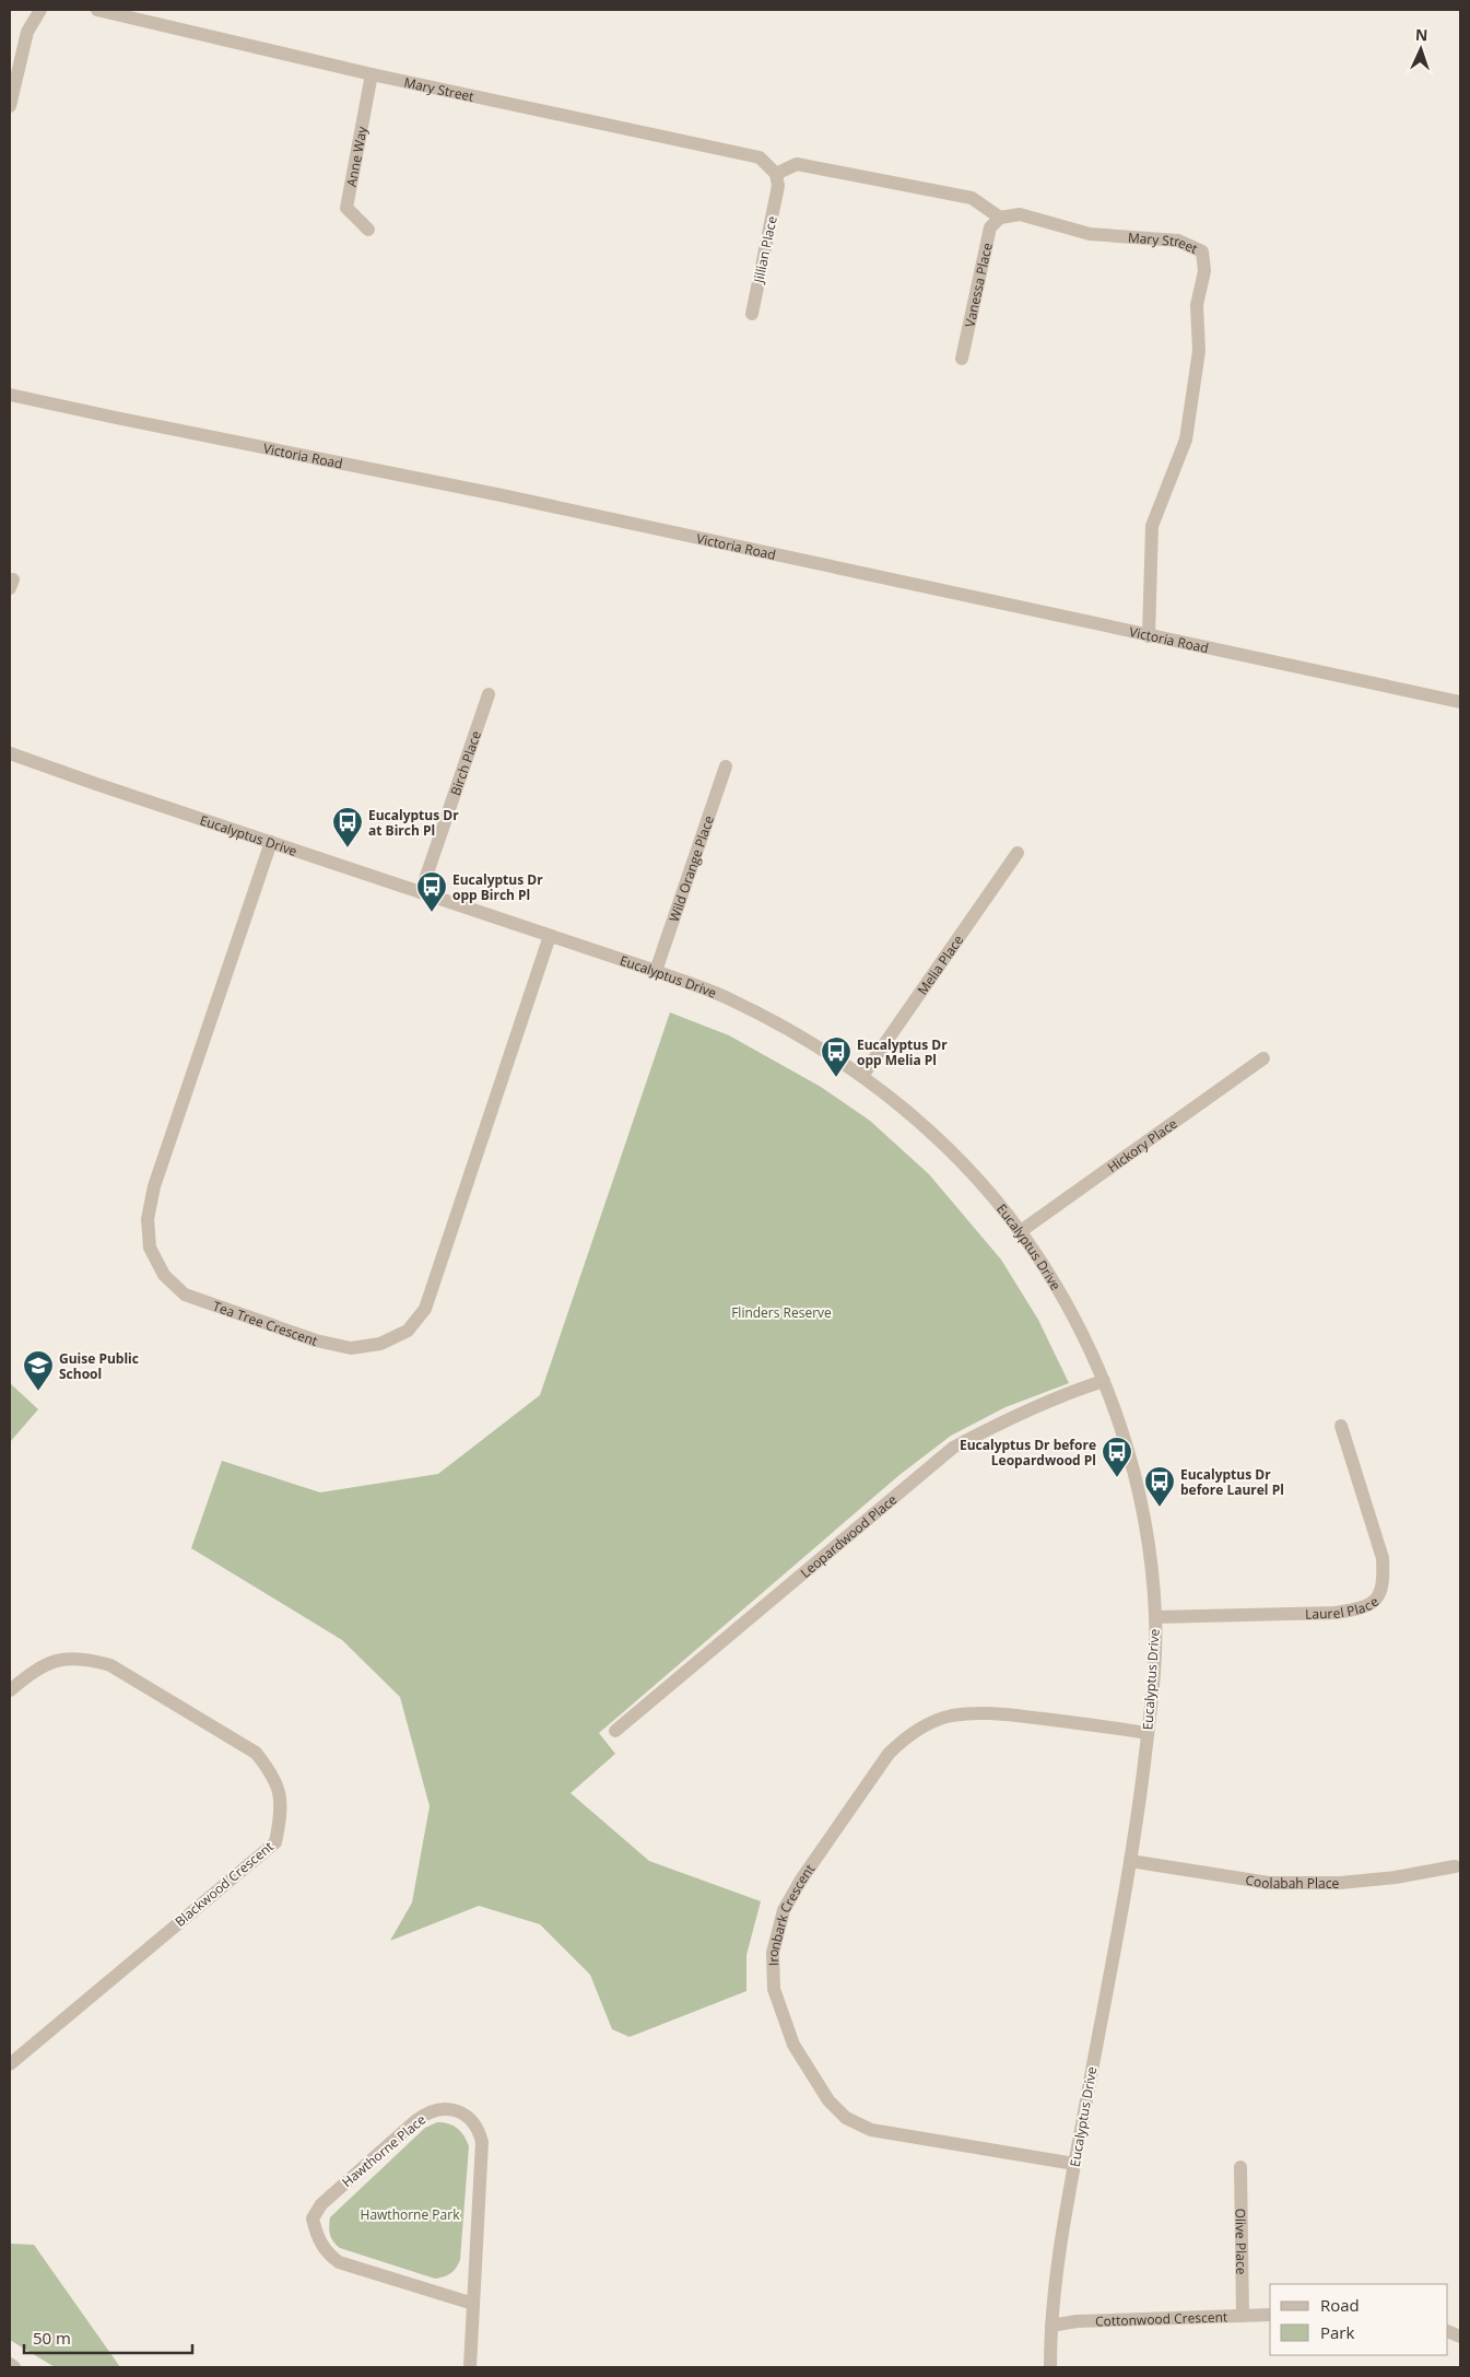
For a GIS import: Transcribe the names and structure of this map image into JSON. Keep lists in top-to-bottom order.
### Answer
{
  "streets": {
    "street": [
      "Mary Street",
      "Anne Way",
      "Jillian Place",
      "Vanessa Place",
      "Victoria Road",
      "Birch Place",
      "Eucalyptus Drive",
      "Wild Orange Place",
      "Melia Place",
      "Hickory Place",
      "Tea Tree Crescent",
      "Leopardwood Place",
      "Laurel Place",
      "Coolabah Place",
      "Blackwood Crescent",
      "Ironbark Crescent",
      "Hawthorne Place",
      "Olive Place",
      "Cottonwood Crescent"
    ]
  },
  "crossings": [
    ["Mary Street", "Anne Way"],
    ["Mary Street", "Jillian Place"],
    ["Mary Street", "Vanessa Place"],
    ["Mary Street", "Victoria Road"],
    ["Birch Place", "Eucalyptus Drive"],
    ["Eucalyptus Drive", "Wild Orange Place"],
    ["Eucalyptus Drive", "Melia Place"],
    ["Eucalyptus Drive", "Hickory Place"],
    ["Eucalyptus Drive", "Tea Tree Crescent"],
    ["Eucalyptus Drive", "Leopardwood Place"],
    ["Eucalyptus Drive", "Laurel Place"],
    ["Eucalyptus Drive", "Coolabah Place"],
    ["Eucalyptus Drive", "Ironbark Crescent"],
    ["Eucalyptus Drive", "Cottonwood Crescent"],
    ["Olive Place", "Cottonwood Crescent"]
  ],
  "parks": ["Flinders Reserve", "Hawthorne Park"],
  "places": {
    "bus stop": [
      "Eucalyptus Dr at Birch Pl",
      "Eucalyptus Dr opp Birch Pl",
      "Eucalyptus Dr opp Melia Pl",
      "Eucalyptus Dr before Leopardwood Pl",
      "Eucalyptus Dr before Laurel Pl"
    ],
    "school or university": ["Guise Public School"]
  },
  "legend": ["Road", "Park"],
  "scale_bar": "50 m",
  "north": "top"
}
